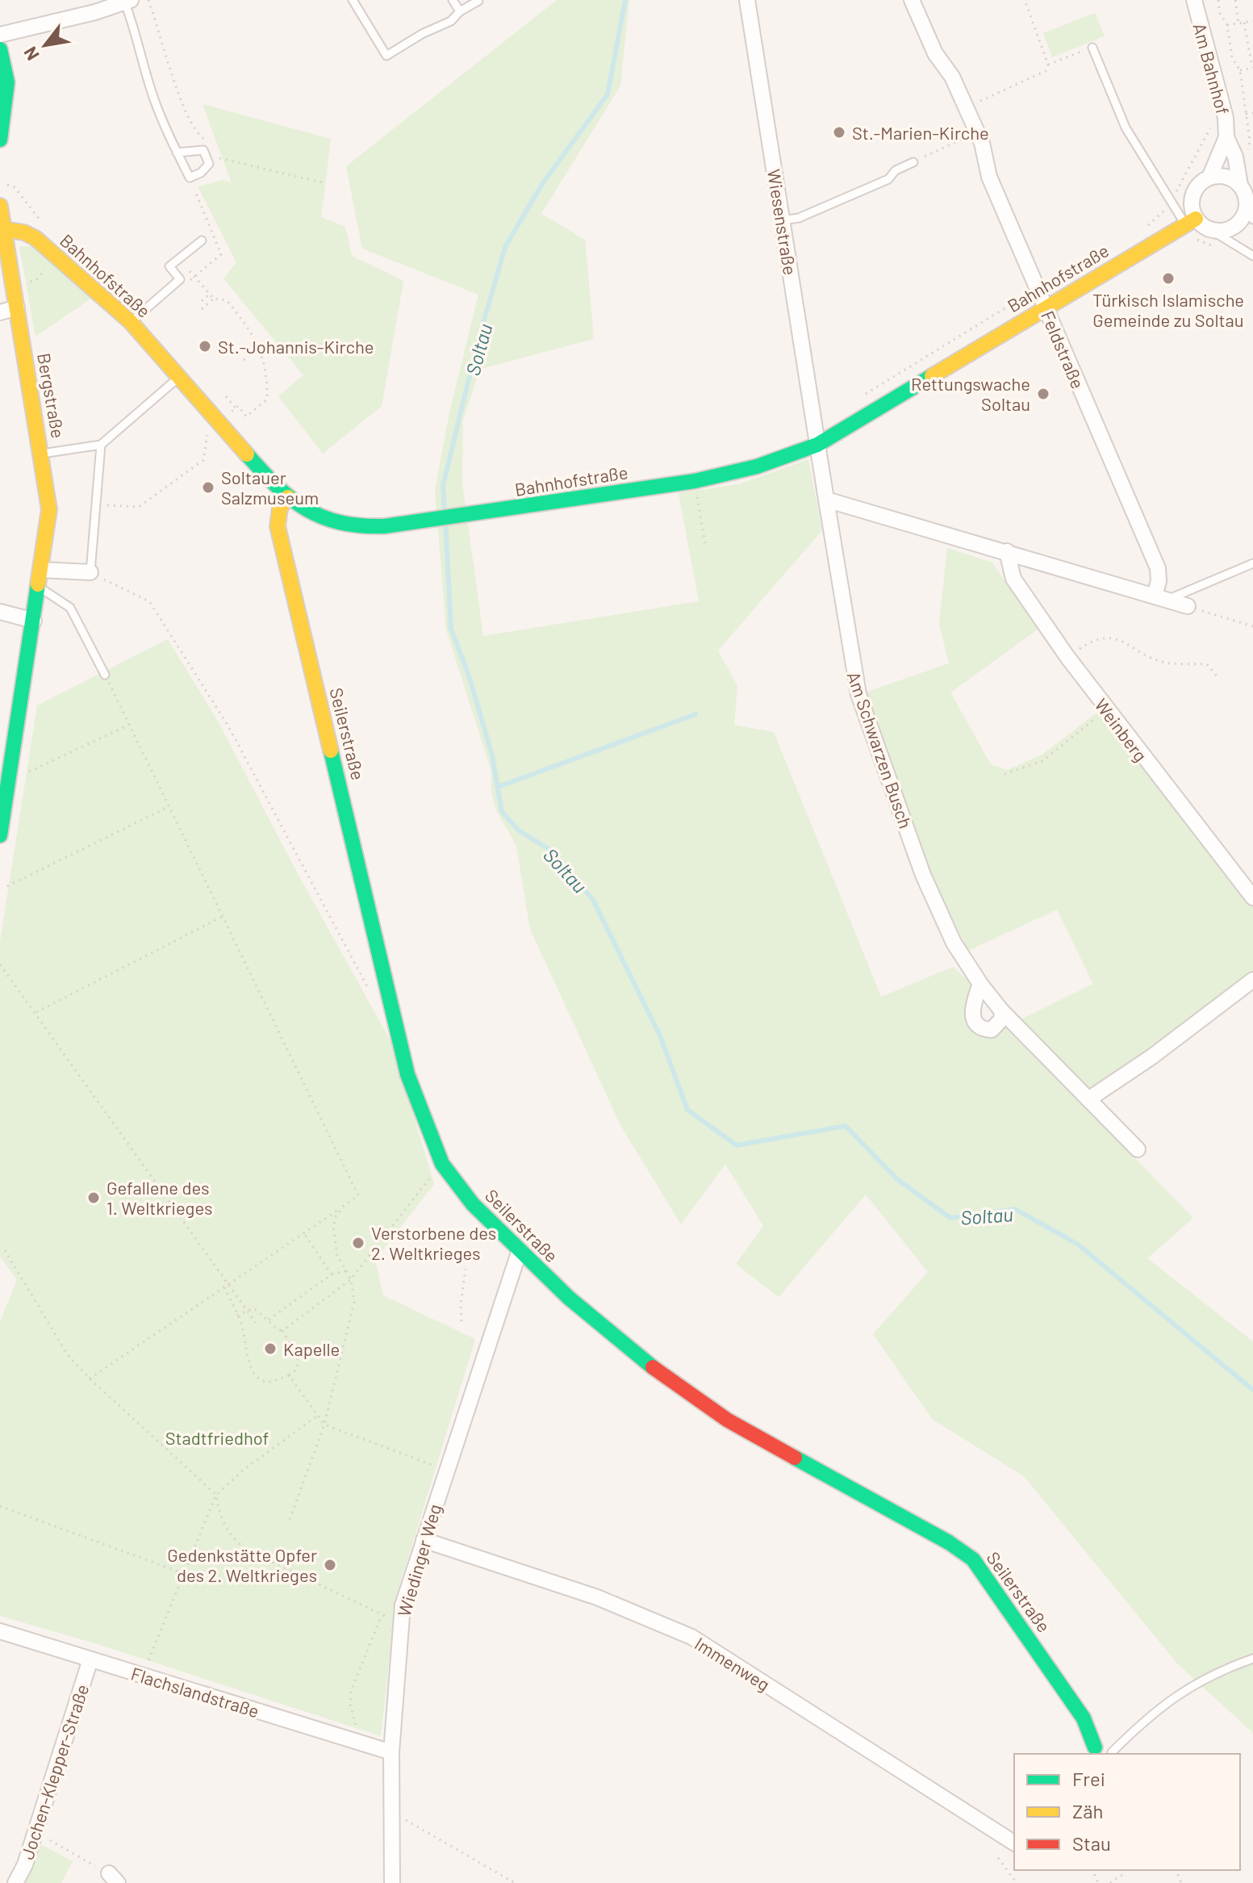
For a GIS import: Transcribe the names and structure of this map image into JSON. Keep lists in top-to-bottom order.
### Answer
{
  "streets": {
    "street": [
      "Am Bahnhof",
      "Wiesenstraße",
      "Bahnhofstraße",
      "Feldstraße",
      "Bergstraße",
      "Weinberg",
      "Seilerstraße",
      "Am Schwarzen Busch",
      "Wiedinger Weg",
      "Immenweg",
      "Flachslandstraße",
      "Jochen-Klepper-Straße"
    ]
  },
  "crossings": [
    ["Am Bahnhof", "Bahnhofstraße"],
    ["Wiesenstraße", "Bahnhofstraße"],
    ["Bahnhofstraße", "Feldstraße"],
    ["Bahnhofstraße", "Bergstraße"],
    ["Bahnhofstraße", "Seilerstraße"],
    ["Seilerstraße", "Wiedinger Weg"],
    ["Wiedinger Weg", "Immenweg"],
    ["Wiedinger Weg", "Flachslandstraße"],
    ["Flachslandstraße", "Jochen-Klepper-Straße"]
  ],
  "water": ["Soltau"],
  "parks": ["Stadtfriedhof"],
  "places": [
    "St.-Marien-Kirche",
    "Türkisch Islamische Gemeinde zu Soltau",
    "St.-Johannis-Kirche",
    "Rettungswache Soltau",
    "Soltauer Salzmuseum",
    "Gefallene des 1. Weltkrieges",
    "Verstorbene des 2. Weltkrieges",
    "Kapelle",
    "Gedenkstätte Opfer des 2. Weltkrieges"
  ],
  "legend": ["Frei", "Zäh", "Stau"],
  "north": "bottom left"
}
